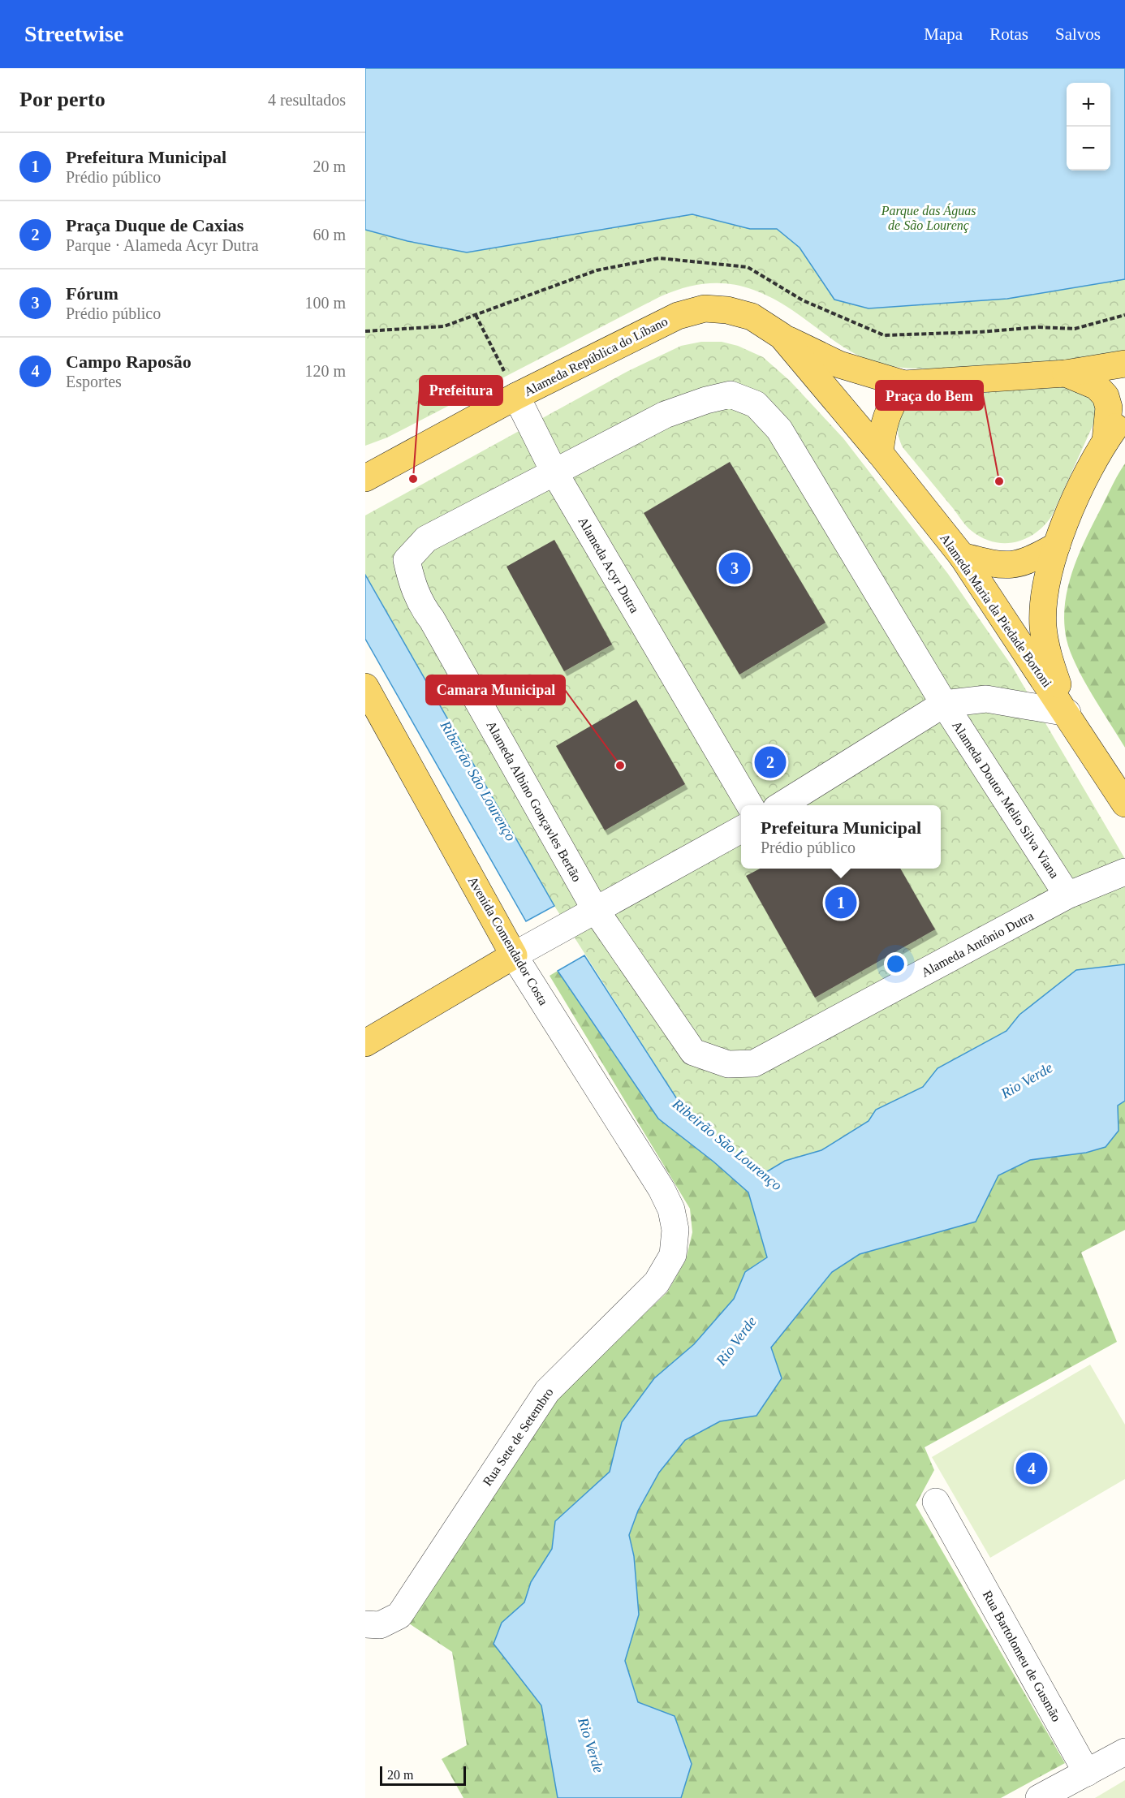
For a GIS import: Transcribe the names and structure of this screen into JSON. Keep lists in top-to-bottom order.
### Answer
{
  "streets": {
    "main road": ["Alameda República do Líbano", "Alameda Maria da Piedade Bortoni", "Avenida Comendador Costa"],
    "street": [
      "Alameda Acyr Dutra",
      "Alameda Doutor Melio Silva Viana",
      "Alameda Albino Gonçavles Bertão",
      "Alameda Antônio Dutra",
      "Rua Sete de Setembro",
      "Rua Bartolomeu de Gusmão"
    ]
  },
  "crossings": [
    ["Alameda República do Líbano", "Alameda Acyr Dutra"],
    ["Alameda República do Líbano", "Alameda Maria da Piedade Bortoni"],
    ["Alameda Acyr Dutra", "Alameda Albino Gonçavles Bertão"],
    ["Alameda Doutor Melio Silva Viana", "Alameda Antônio Dutra"],
    ["Alameda Albino Gonçavles Bertão", "Alameda Antônio Dutra"],
    ["Avenida Comendador Costa", "Rua Sete de Setembro"]
  ],
  "water": ["Ribeirão São Lourenço", "Rio Verde"],
  "parks": ["Parque das Águas de São Lourenç"],
  "places": ["Prefeitura", "Praça do Bem", "Camara Municipal"],
  "scale_bar": "20 m",
  "page": {
    "header": "Streetwise",
    "nav": ["Mapa", "Rotas", "Salvos"],
    "heading": ["Por perto", "4 resultados"],
    "map_buttons": ["+", "−"],
    "list": [
      {
        "mark": "1",
        "name": "Prefeitura Municipal",
        "note": "Prédio público",
        "value": "20 m"
      },
      {
        "mark": "2",
        "name": "Praça Duque de Caxias",
        "note": "Parque · Alameda Acyr Dutra",
        "value": "60 m"
      },
      {
        "mark": "3",
        "name": "Fórum",
        "note": "Prédio público",
        "value": "100 m"
      },
      {
        "mark": "4",
        "name": "Campo Raposão",
        "note": "Esportes",
        "value": "120 m"
      }
    ],
    "pins": [
      "3",
      "2",
      "1",
      "4"
    ],
    "popup": ["Prefeitura Municipal", "Prédio público"],
    "scale": "20 m"
  }
}
